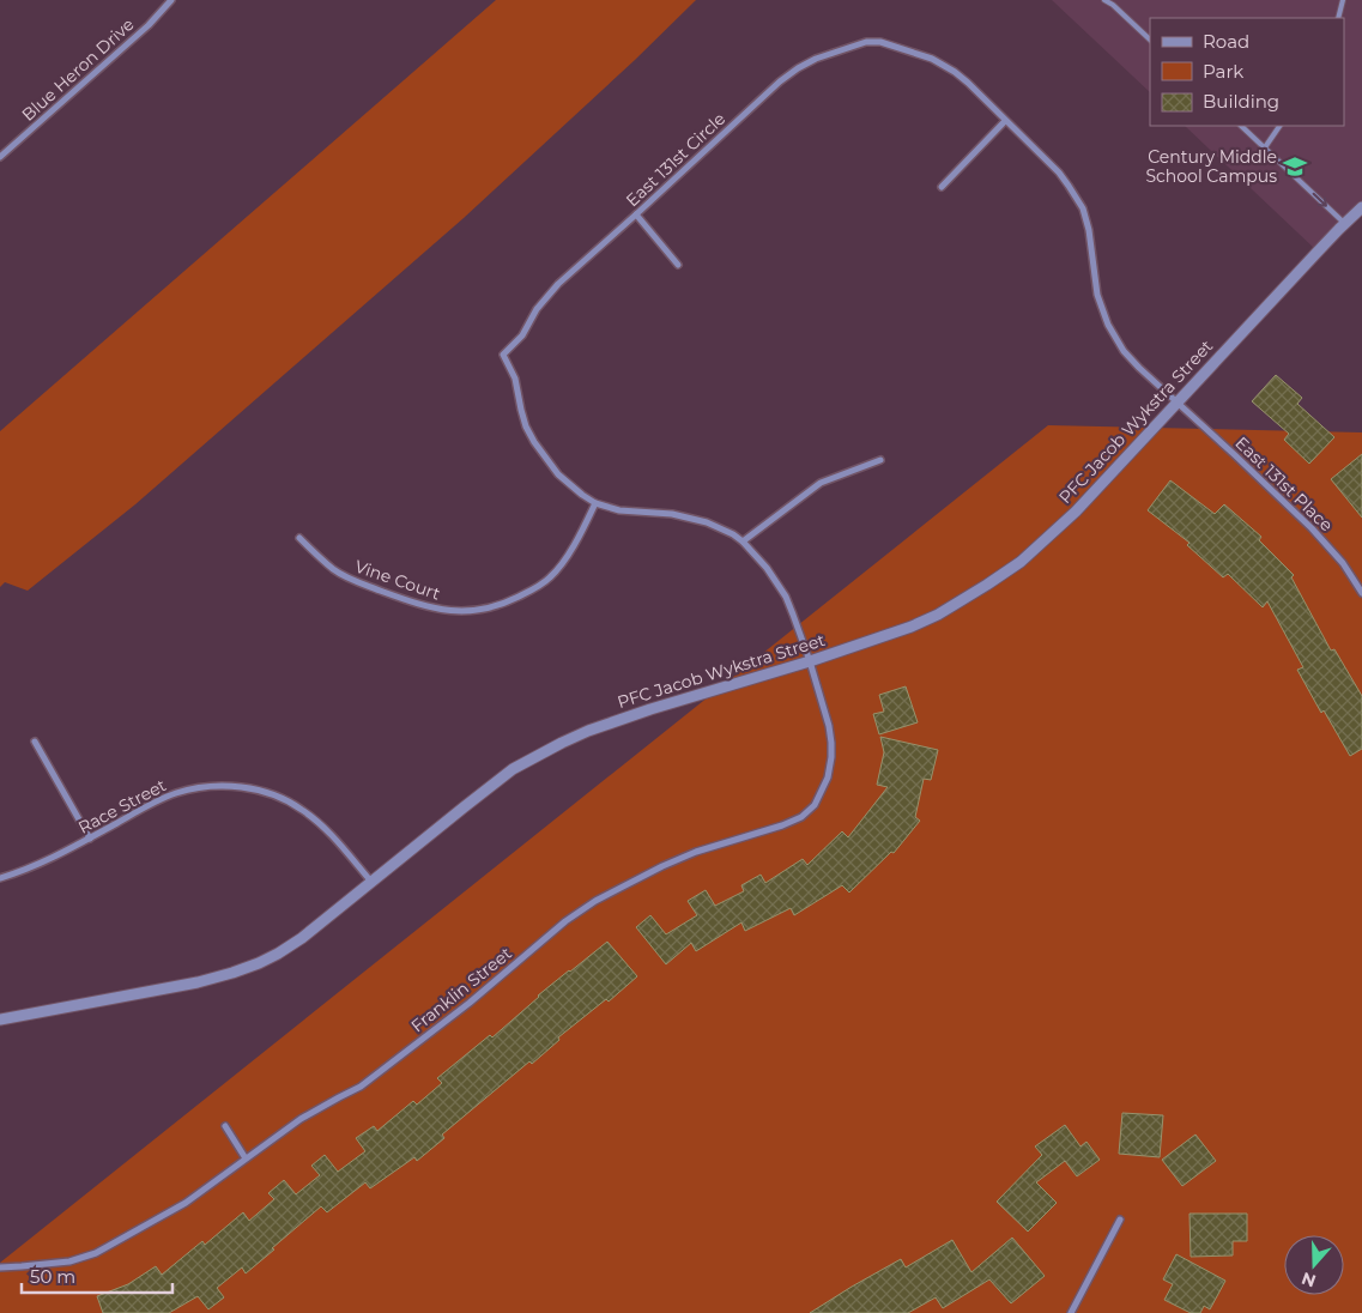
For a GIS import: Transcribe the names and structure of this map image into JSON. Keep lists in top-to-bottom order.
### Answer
{
  "streets": {
    "street": [
      "Blue Heron Drive",
      "East 131st Circle",
      "PFC Jacob Wykstra Street",
      "East 131st Place",
      "Vine Court",
      "Race Street",
      "Franklin Street"
    ]
  },
  "crossings": [
    ["East 131st Circle", "PFC Jacob Wykstra Street"],
    ["East 131st Circle", "East 131st Place"],
    ["East 131st Circle", "Vine Court"],
    ["East 131st Circle", "Franklin Street"],
    ["PFC Jacob Wykstra Street", "East 131st Place"],
    ["PFC Jacob Wykstra Street", "Race Street"],
    ["PFC Jacob Wykstra Street", "Franklin Street"]
  ],
  "places": {
    "school or university": ["Century Middle School Campus"]
  },
  "legend": ["Road", "Park", "Building"],
  "scale_bar": "50 m",
  "north": "bottom"
}
